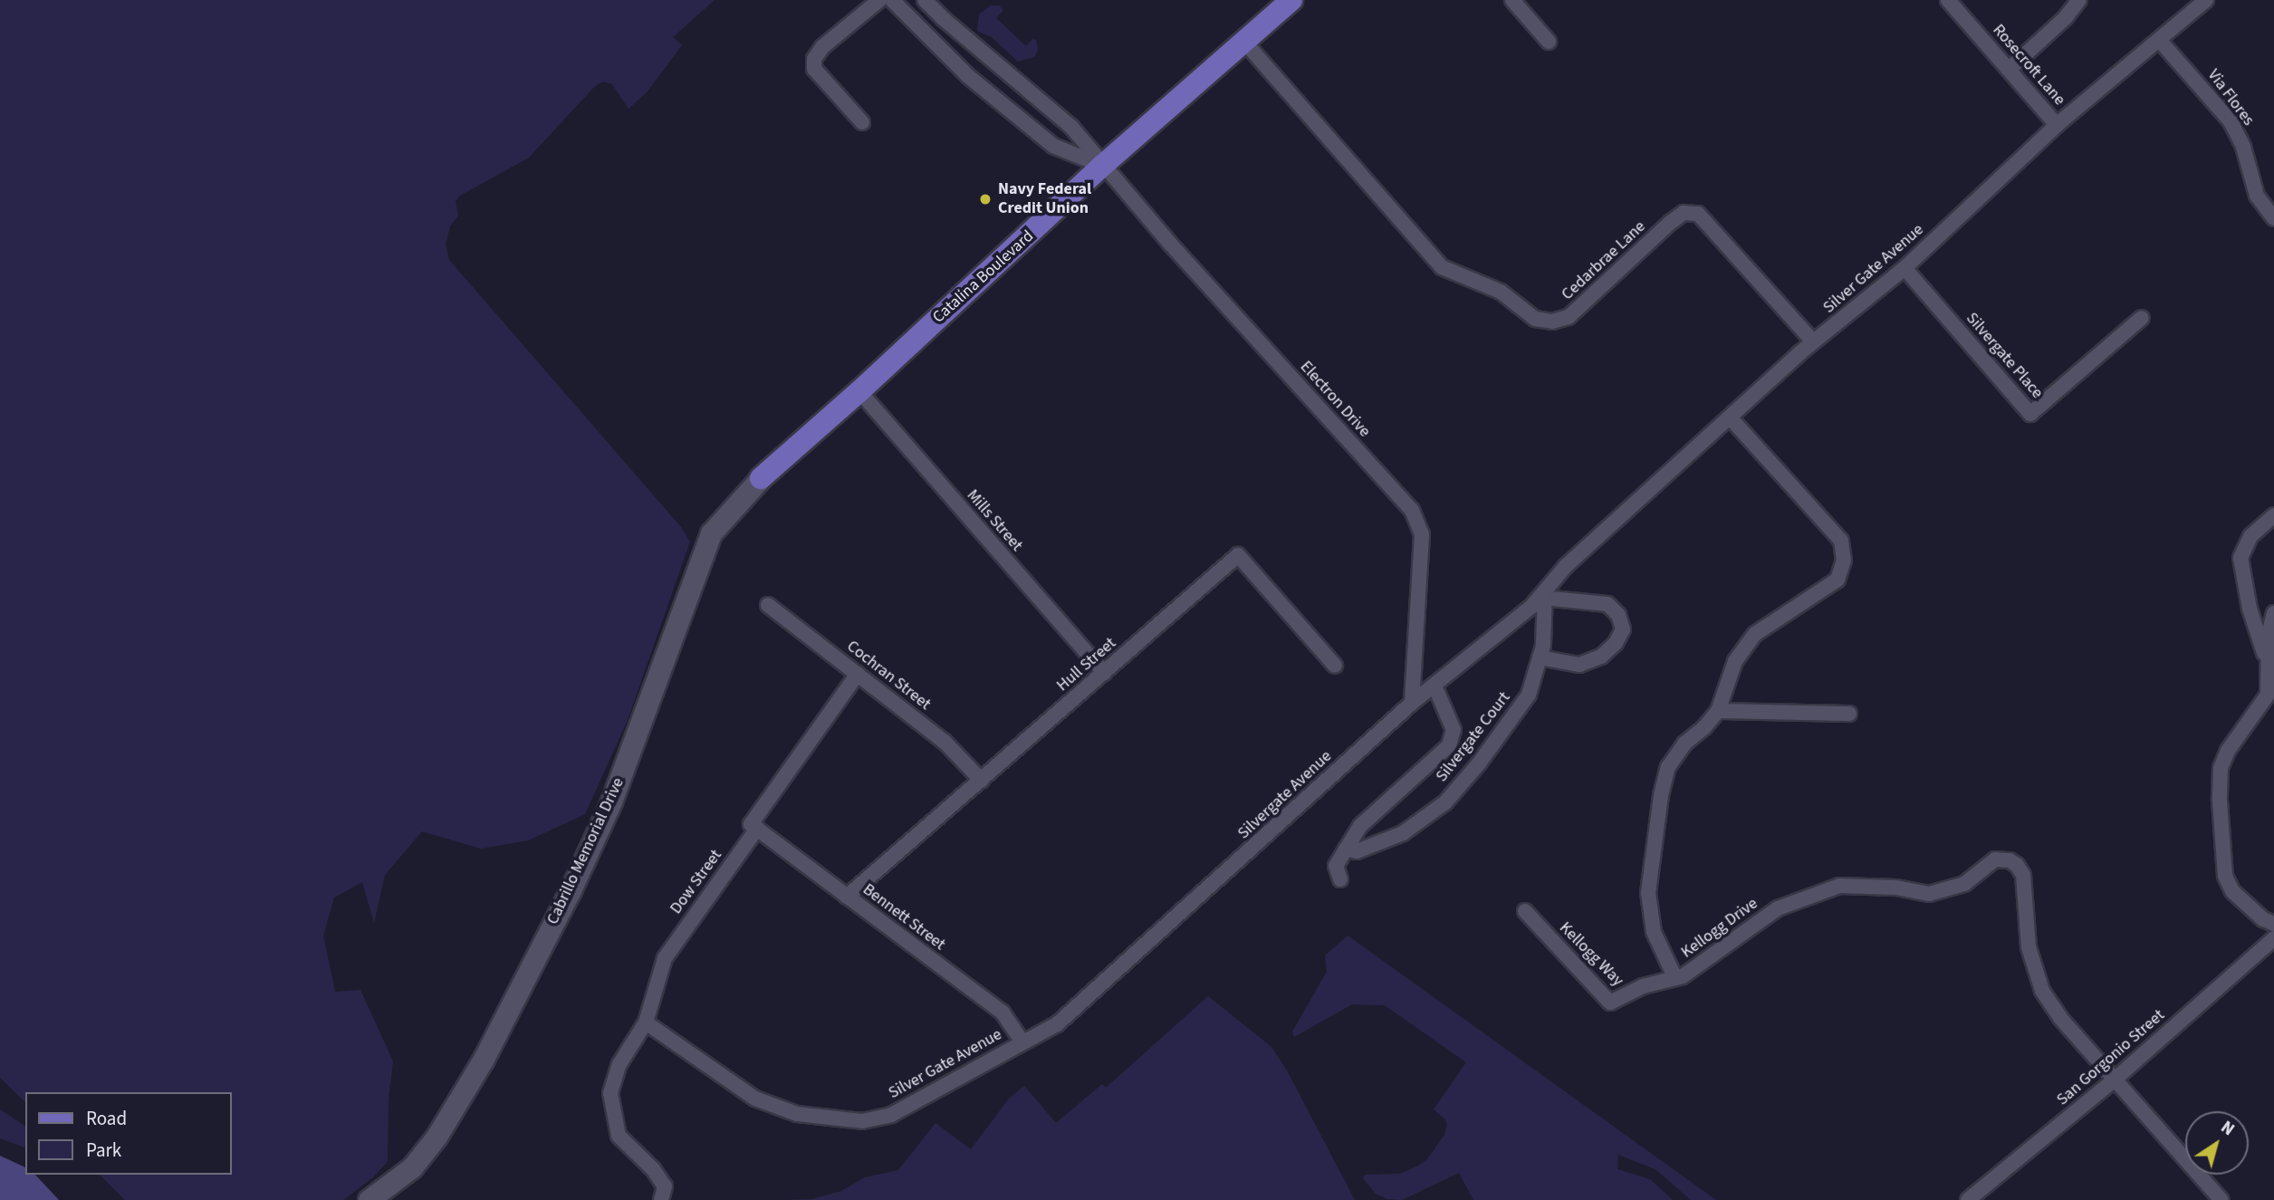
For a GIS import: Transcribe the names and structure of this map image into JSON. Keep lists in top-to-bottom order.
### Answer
{
  "streets": {
    "main road": ["Catalina Boulevard", "Cabrillo Memorial Drive"],
    "street": [
      "Rosecroft Lane",
      "Via Flores",
      "Cedarbrae Lane",
      "Silver Gate Avenue",
      "Silvergate Place",
      "Electron Drive",
      "Mills Street",
      "Hull Street",
      "Cochran Street",
      "Silvergate Court",
      "Silvergate Avenue",
      "Dow Street",
      "Bennett Street",
      "Kellogg Drive",
      "Kellogg Way",
      "San Gorgonio Street"
    ]
  },
  "crossings": [
    ["Rosecroft Lane", "Silver Gate Avenue"],
    ["Via Flores", "Silver Gate Avenue"],
    ["Cedarbrae Lane", "Silver Gate Avenue"],
    ["Cedarbrae Lane", "Catalina Boulevard"],
    ["Silver Gate Avenue", "Silvergate Place"],
    ["Silver Gate Avenue", "Silvergate Avenue"],
    ["Silver Gate Avenue", "Dow Street"],
    ["Silver Gate Avenue", "Bennett Street"],
    ["Silver Gate Avenue", "Kellogg Drive"],
    ["Catalina Boulevard", "Electron Drive"],
    ["Catalina Boulevard", "Mills Street"],
    ["Catalina Boulevard", "Cabrillo Memorial Drive"],
    ["Electron Drive", "Silvergate Avenue"],
    ["Mills Street", "Hull Street"],
    ["Hull Street", "Cochran Street"],
    ["Hull Street", "Bennett Street"],
    ["Cochran Street", "Dow Street"],
    ["Silvergate Court", "Silvergate Avenue"],
    ["Silvergate Avenue", "Bennett Street"],
    ["Dow Street", "Bennett Street"],
    ["Kellogg Drive", "Kellogg Way"],
    ["Kellogg Drive", "San Gorgonio Street"]
  ],
  "places": ["Navy Federal Credit Union"],
  "legend": ["Road", "Park"],
  "north": "top right"
}
